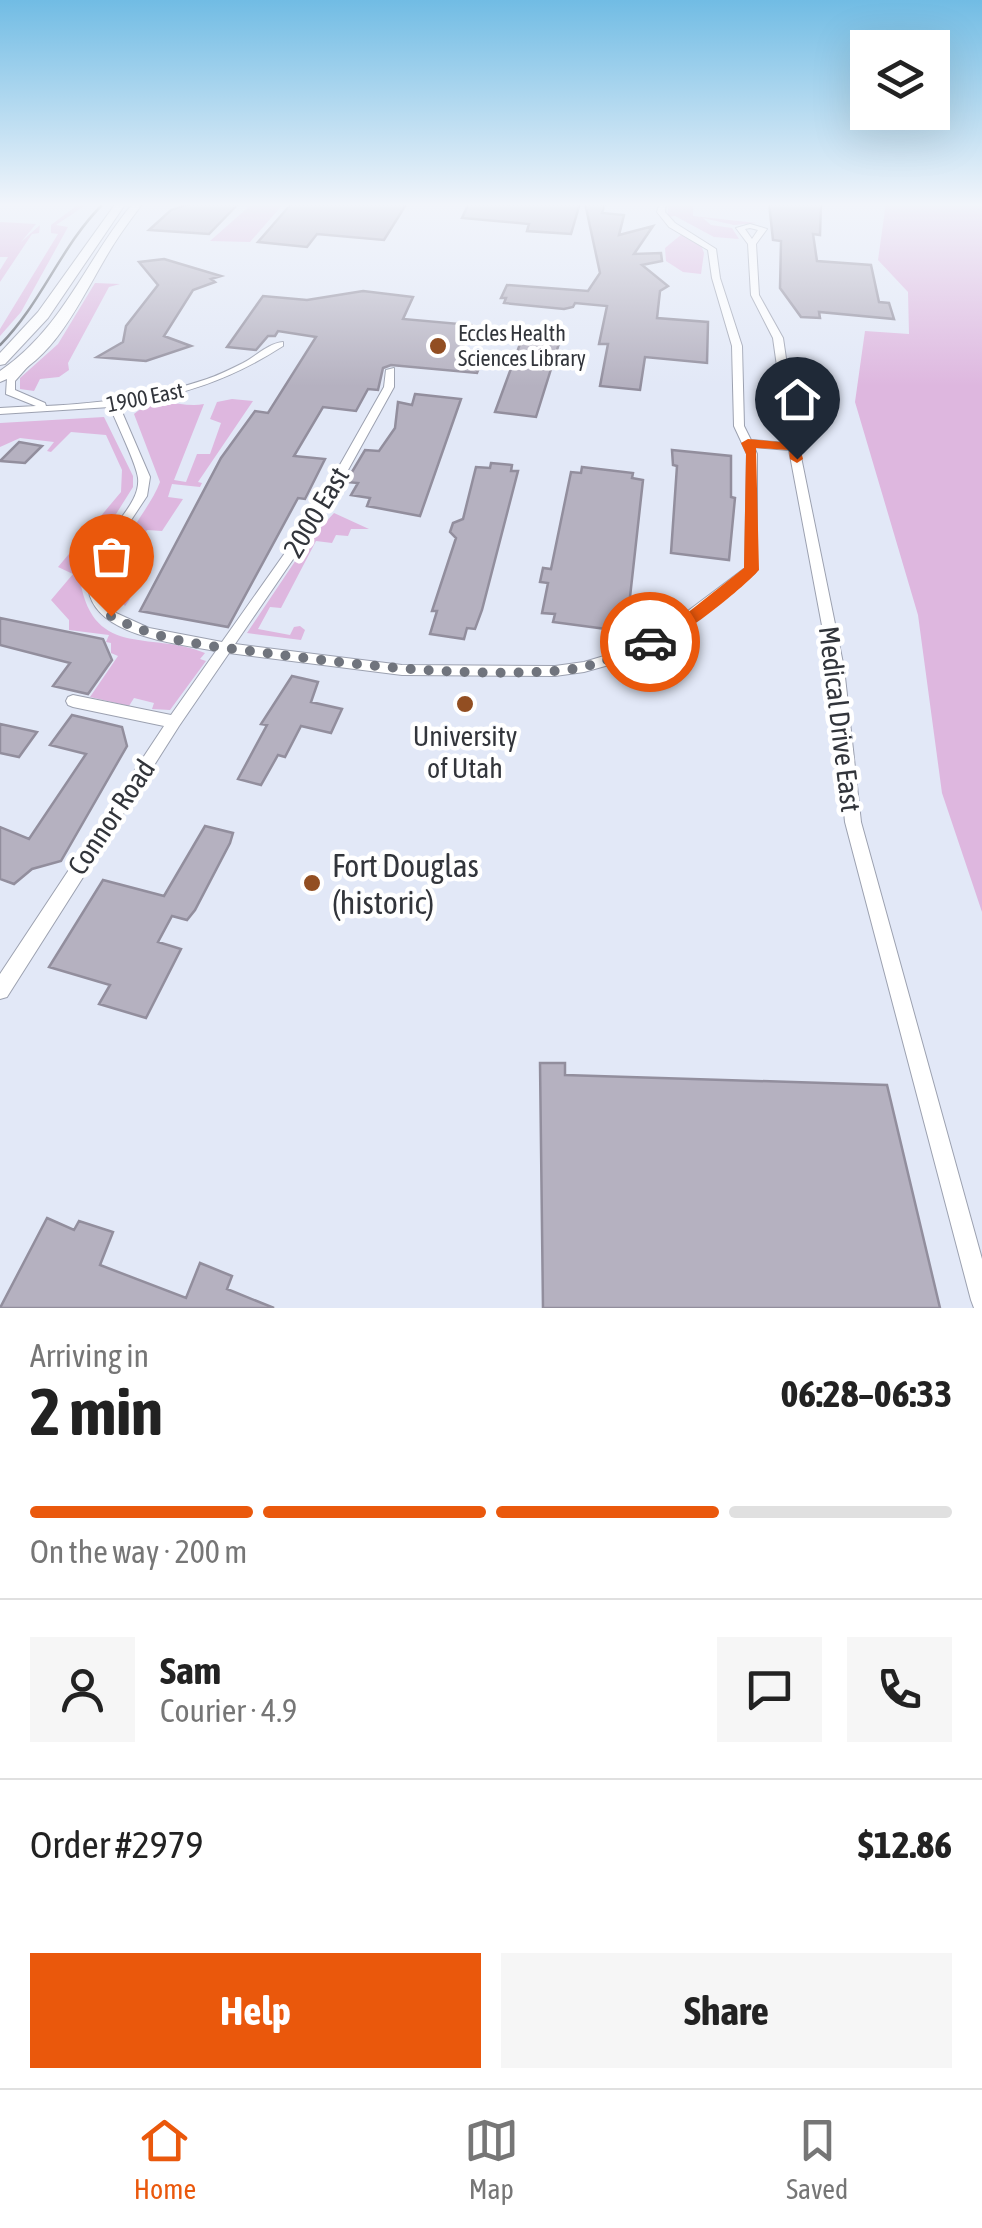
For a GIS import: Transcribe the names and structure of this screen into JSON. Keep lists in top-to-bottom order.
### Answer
{
  "streets": {
    "street": [
      "1900 East",
      "2000 East",
      "Medical Drive East",
      "Connor Road"
    ]
  },
  "crossings": [
    ["2000 East", "Connor Road"]
  ],
  "places": ["Eccles Health Sciences Library", "University of Utah", "Fort Douglas (historic)"],
  "page": {
    "heading": ["2 min", "Arriving in", "06:28–06:33"],
    "panel": [
      "Sam",
      "Courier · 4.9",
      "Order #2979",
      "$12.86"
    ],
    "bar": "On the way · 200 m",
    "buttons": ["Help", "Share"],
    "tabs": ["Home", "Map", "Saved"]
  }
}
